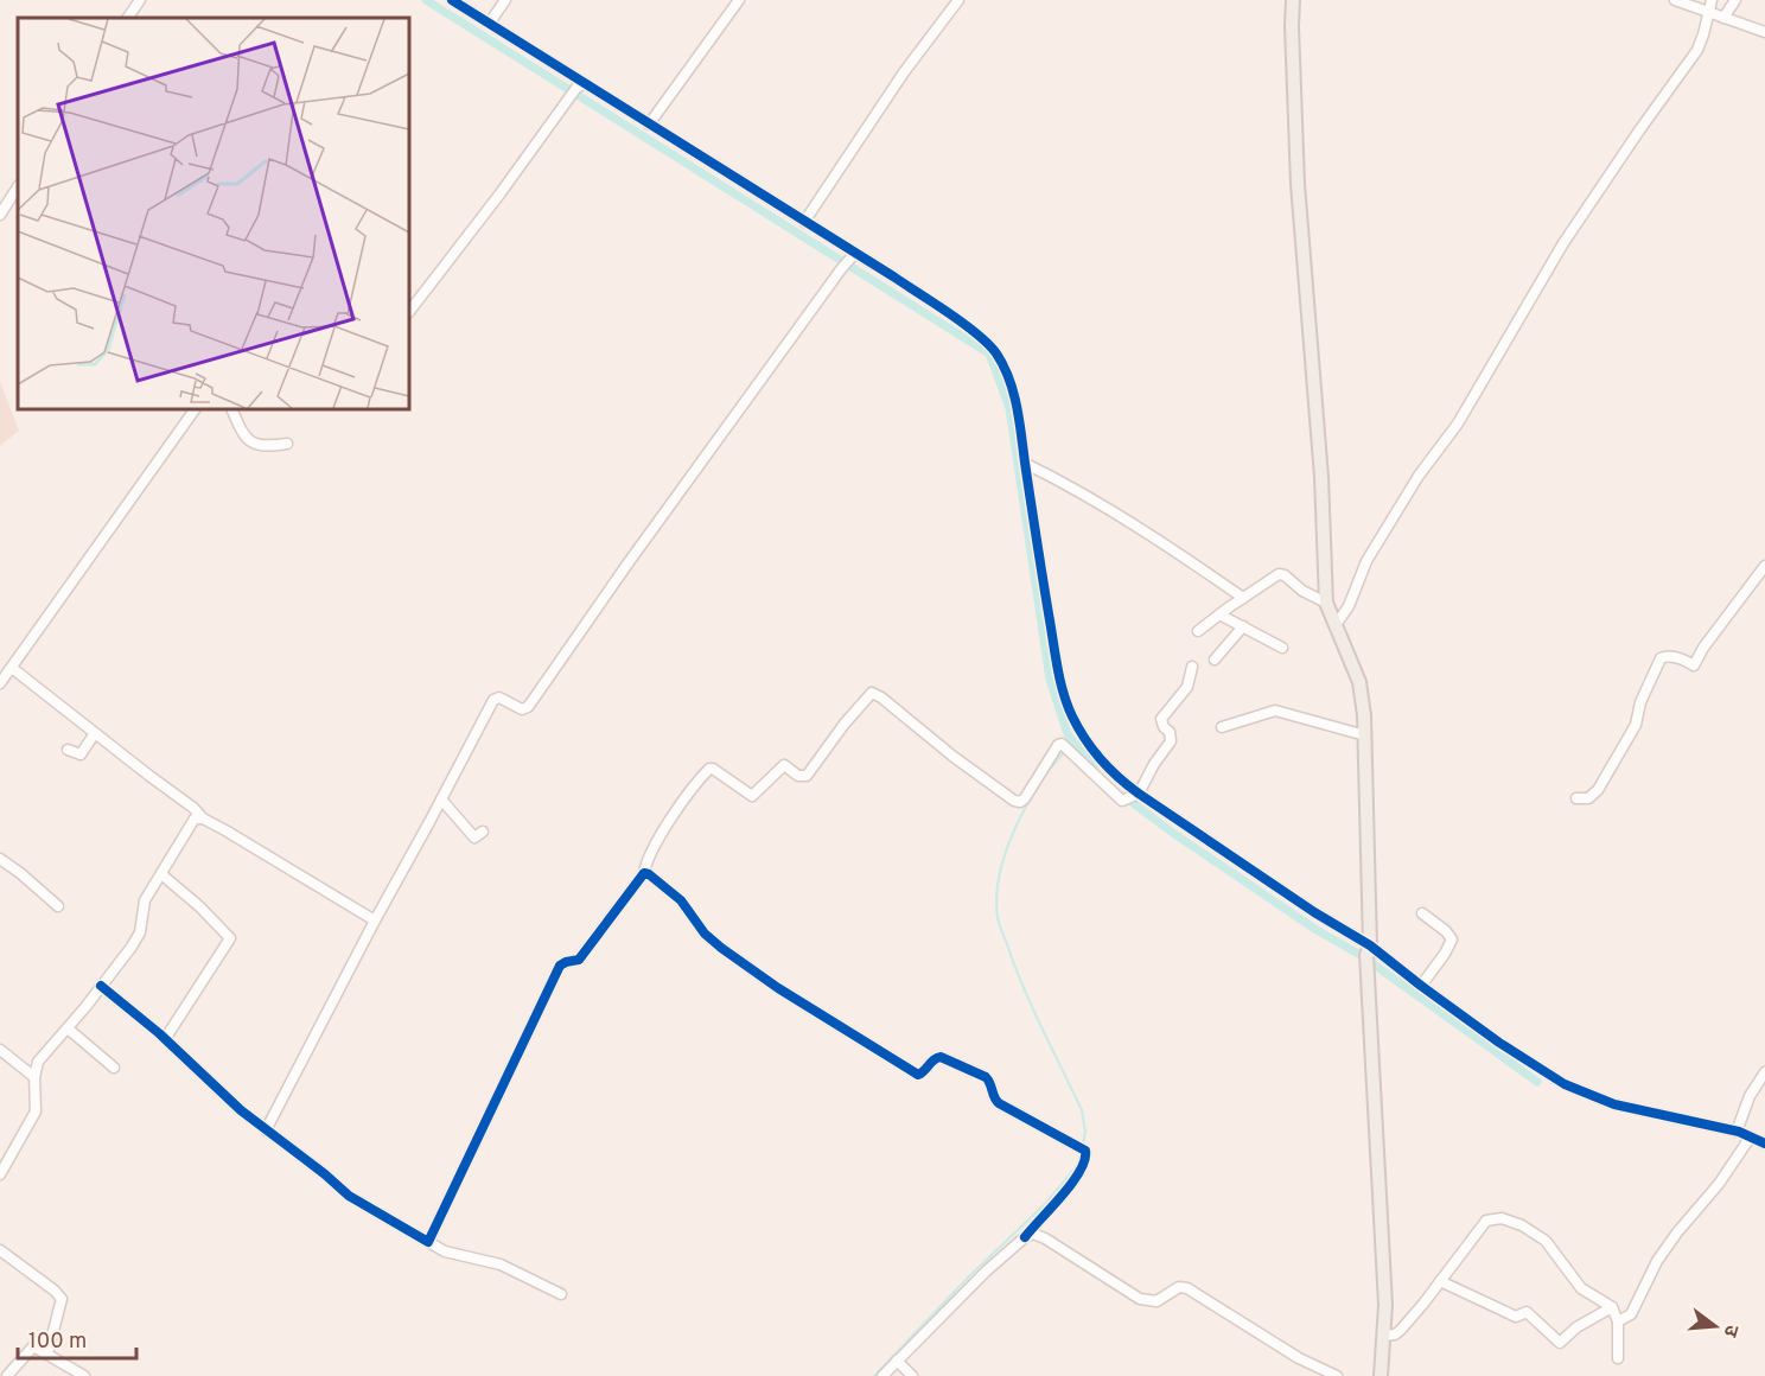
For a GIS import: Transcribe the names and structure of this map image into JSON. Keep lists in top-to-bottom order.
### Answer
{
  "scale_bar": "100 m",
  "north": "right"
}
